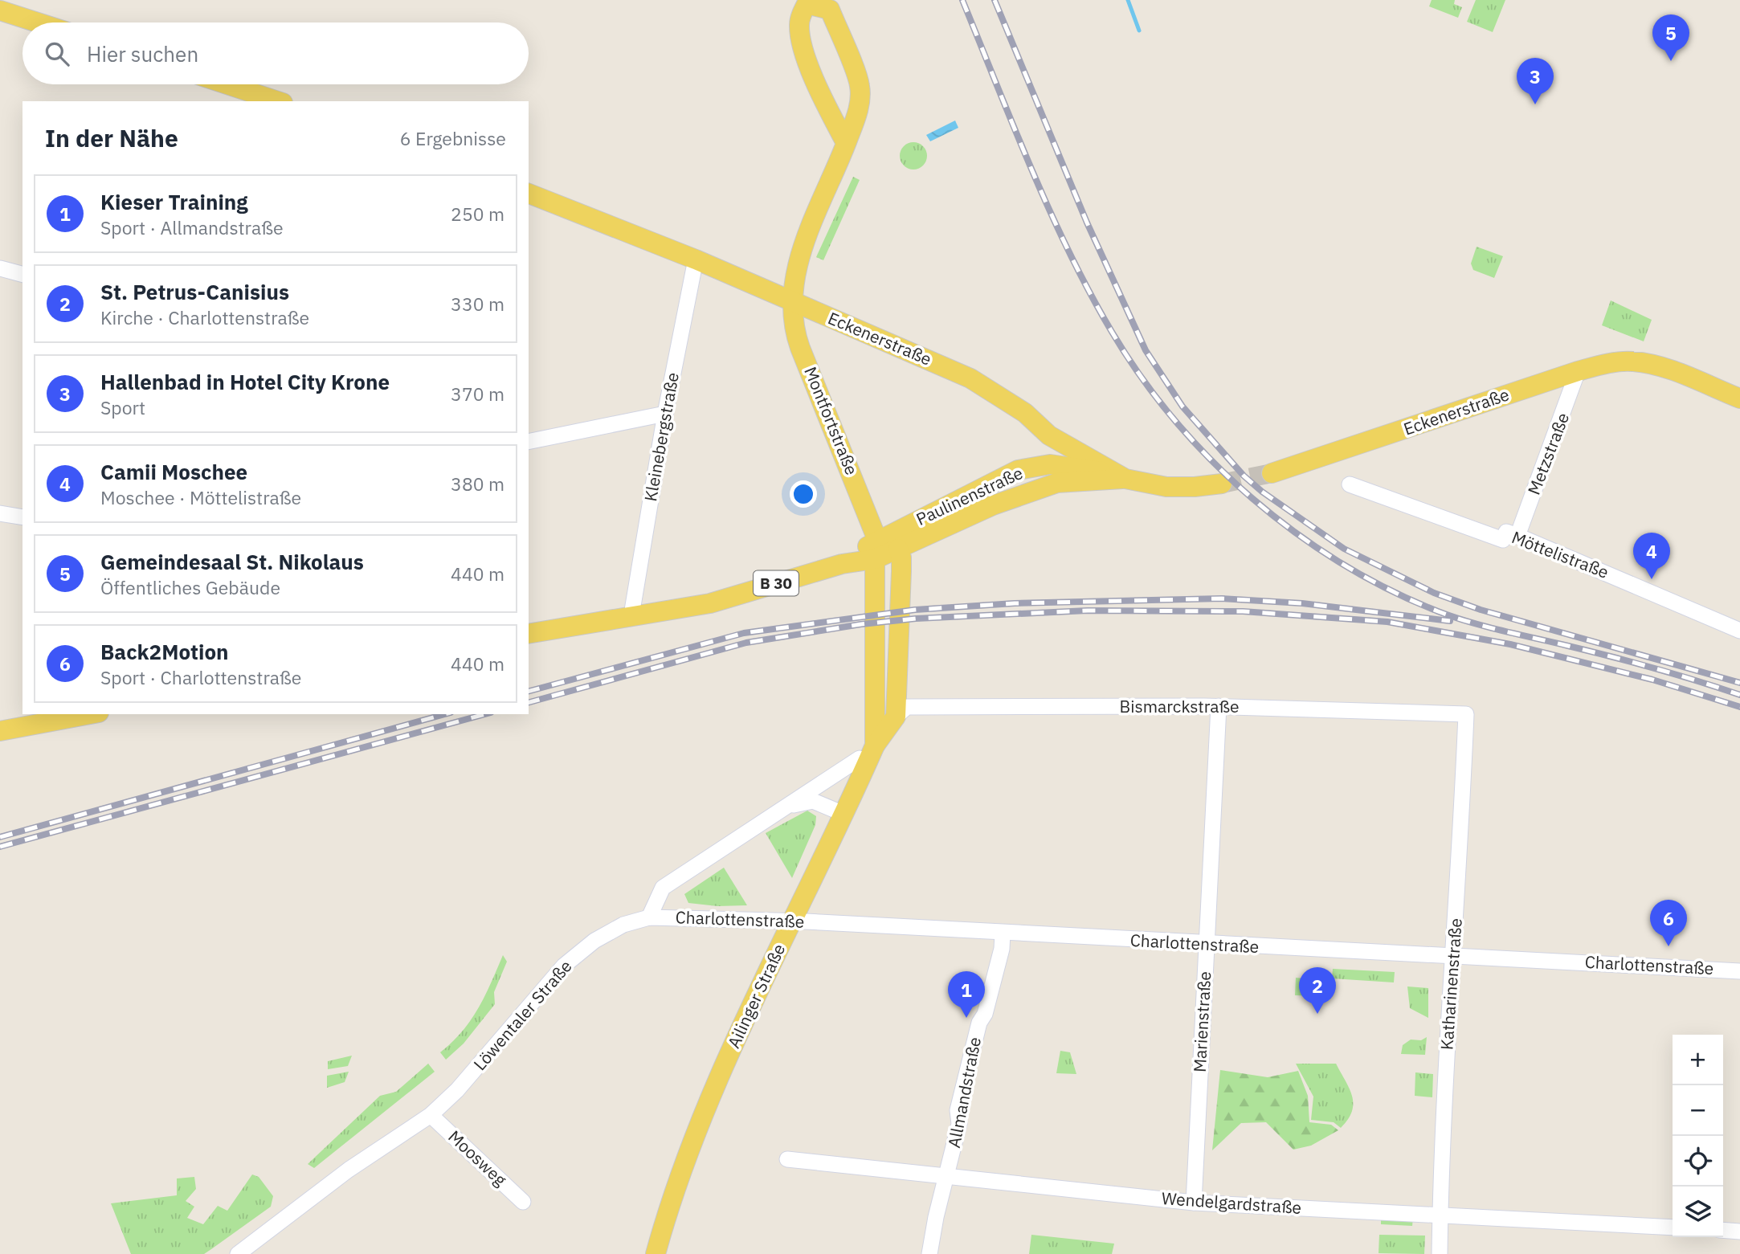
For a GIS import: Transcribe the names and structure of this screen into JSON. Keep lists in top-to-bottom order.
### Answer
{
  "streets": {
    "main road": [
      "Eckenerstraße",
      "Montfortstraße",
      "Paulinenstraße",
      "B 30",
      "Ailinger Straße"
    ],
    "street": [
      "Kleinebergstraße",
      "Metzstraße",
      "Möttelistraße",
      "Bismarckstraße",
      "Charlottenstraße",
      "Katharinenstraße",
      "Löwentaler Straße",
      "Marienstraße",
      "Allmandstraße",
      "Moosweg",
      "Wendelgardstraße"
    ]
  },
  "crossings": [
    ["Eckenerstraße", "Montfortstraße"],
    ["Eckenerstraße", "Kleinebergstraße"],
    ["Eckenerstraße", "Metzstraße"],
    ["Eckenerstraße", "Paulinenstraße"],
    ["Montfortstraße", "Paulinenstraße"],
    ["Kleinebergstraße", "Paulinenstraße"],
    ["Metzstraße", "Möttelistraße"],
    ["Paulinenstraße", "B 30"],
    ["Paulinenstraße", "Ailinger Straße"],
    ["Bismarckstraße", "Katharinenstraße"],
    ["Bismarckstraße", "Ailinger Straße"],
    ["Bismarckstraße", "Marienstraße"],
    ["Charlottenstraße", "Katharinenstraße"],
    ["Charlottenstraße", "Ailinger Straße"],
    ["Charlottenstraße", "Löwentaler Straße"],
    ["Charlottenstraße", "Marienstraße"],
    ["Charlottenstraße", "Allmandstraße"],
    ["Katharinenstraße", "Wendelgardstraße"],
    ["Löwentaler Straße", "Moosweg"],
    ["Marienstraße", "Wendelgardstraße"],
    ["Allmandstraße", "Wendelgardstraße"]
  ],
  "page": {
    "pins": [
      "5",
      "3",
      "4",
      "6",
      "2",
      "1"
    ],
    "search": "Hier suchen",
    "heading": ["In der Nähe", "6 Ergebnisse"],
    "list": [
      {
        "mark": "1",
        "name": "Kieser Training",
        "note": "Sport · Allmandstraße",
        "value": "250 m"
      },
      {
        "mark": "2",
        "name": "St. Petrus-Canisius",
        "note": "Kirche · Charlottenstraße",
        "value": "330 m"
      },
      {
        "mark": "3",
        "name": "Hallenbad in Hotel City Krone",
        "note": "Sport",
        "value": "370 m"
      },
      {
        "mark": "4",
        "name": "Camii Moschee",
        "note": "Moschee · Möttelistraße",
        "value": "380 m"
      },
      {
        "mark": "5",
        "name": "Gemeindesaal St. Nikolaus",
        "note": "Öffentliches Gebäude",
        "value": "440 m"
      },
      {
        "mark": "6",
        "name": "Back2Motion",
        "note": "Sport · Charlottenstraße",
        "value": "440 m"
      }
    ],
    "map_buttons": ["+", "−"]
  }
}
